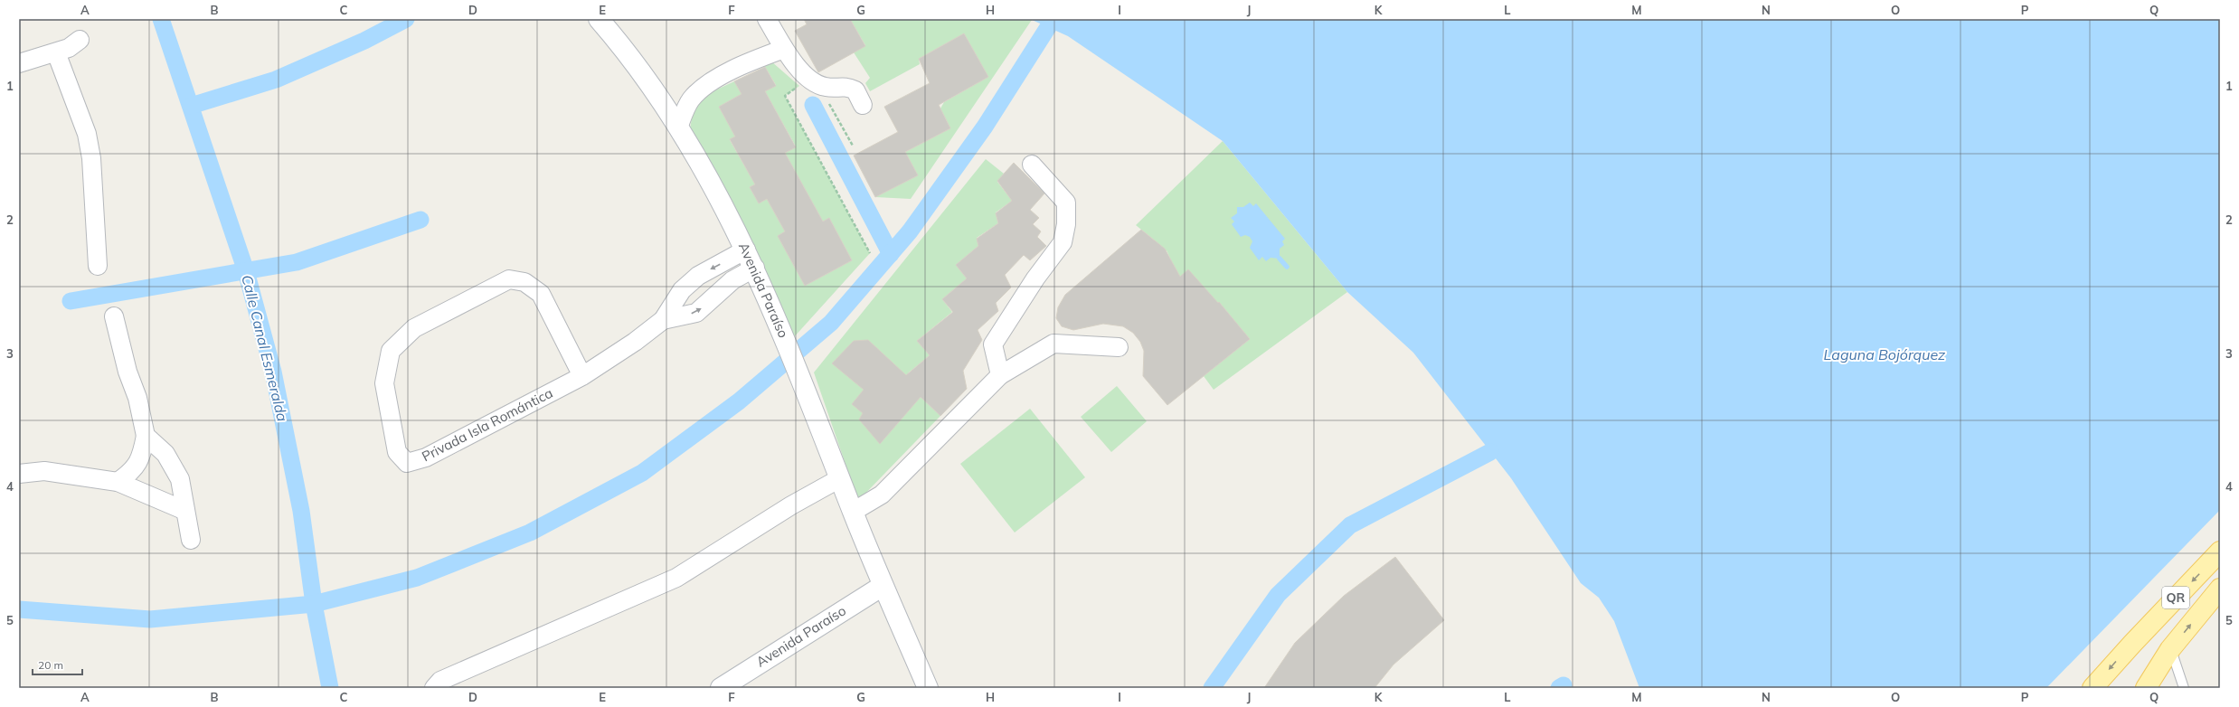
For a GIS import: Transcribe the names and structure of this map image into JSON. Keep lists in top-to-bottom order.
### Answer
{
  "streets": {
    "main road": ["QR"],
    "street": ["Avenida Paraíso", "Privada Isla Romántica"]
  },
  "crossings": [
    ["Avenida Paraíso", "Privada Isla Romántica"]
  ],
  "water": ["Calle Canal Esmeralda", "Laguna Bojórquez"],
  "scale_bar": "20 m",
  "grid": {
    "columns": [
      "A",
      "B",
      "C",
      "D",
      "E",
      "F",
      "G",
      "H",
      "I",
      "J",
      "K",
      "L",
      "M",
      "N",
      "O",
      "P",
      "Q"
    ],
    "rows": [
      "1",
      "2",
      "3",
      "4",
      "5"
    ]
  }
}
